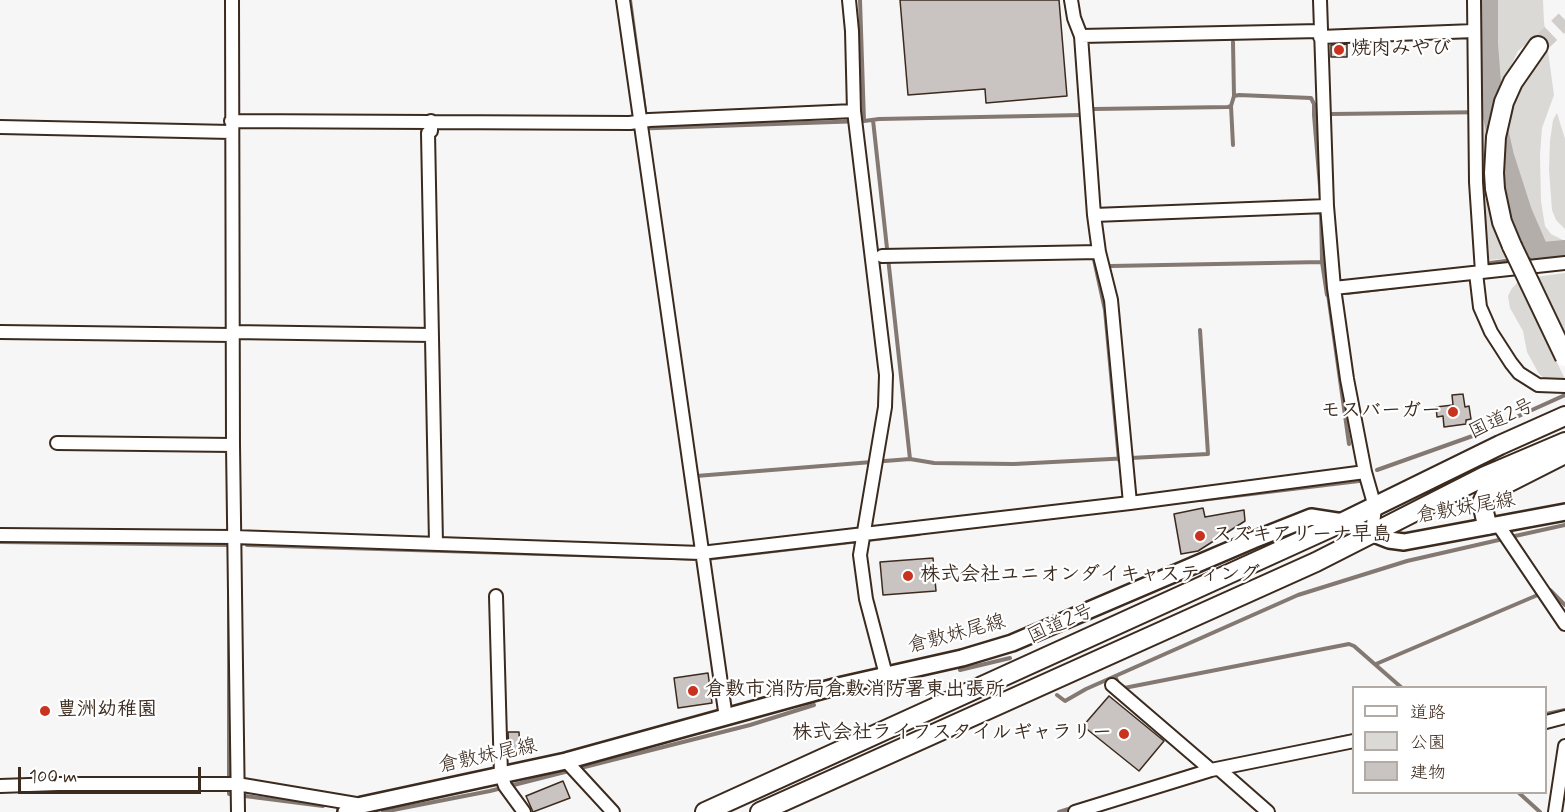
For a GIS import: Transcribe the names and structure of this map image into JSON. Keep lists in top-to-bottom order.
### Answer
{
  "streets": {
    "highway": ["国道2号"],
    "main road": ["倉敷妹尾線"]
  },
  "crossings": [
    ["国道2号", "倉敷妹尾線"]
  ],
  "places": [
    "焼肉みやび",
    "モスバーガー",
    "スズキアリーナ早島",
    "株式会社ユニオンダイキャスティング",
    "倉敷市消防局倉敷消防署東出張所",
    "豊洲幼稚園",
    "株式会社ライフスタイルギャラリー"
  ],
  "legend": ["道路", "公園", "建物"],
  "scale_bar": "100 m"
}
